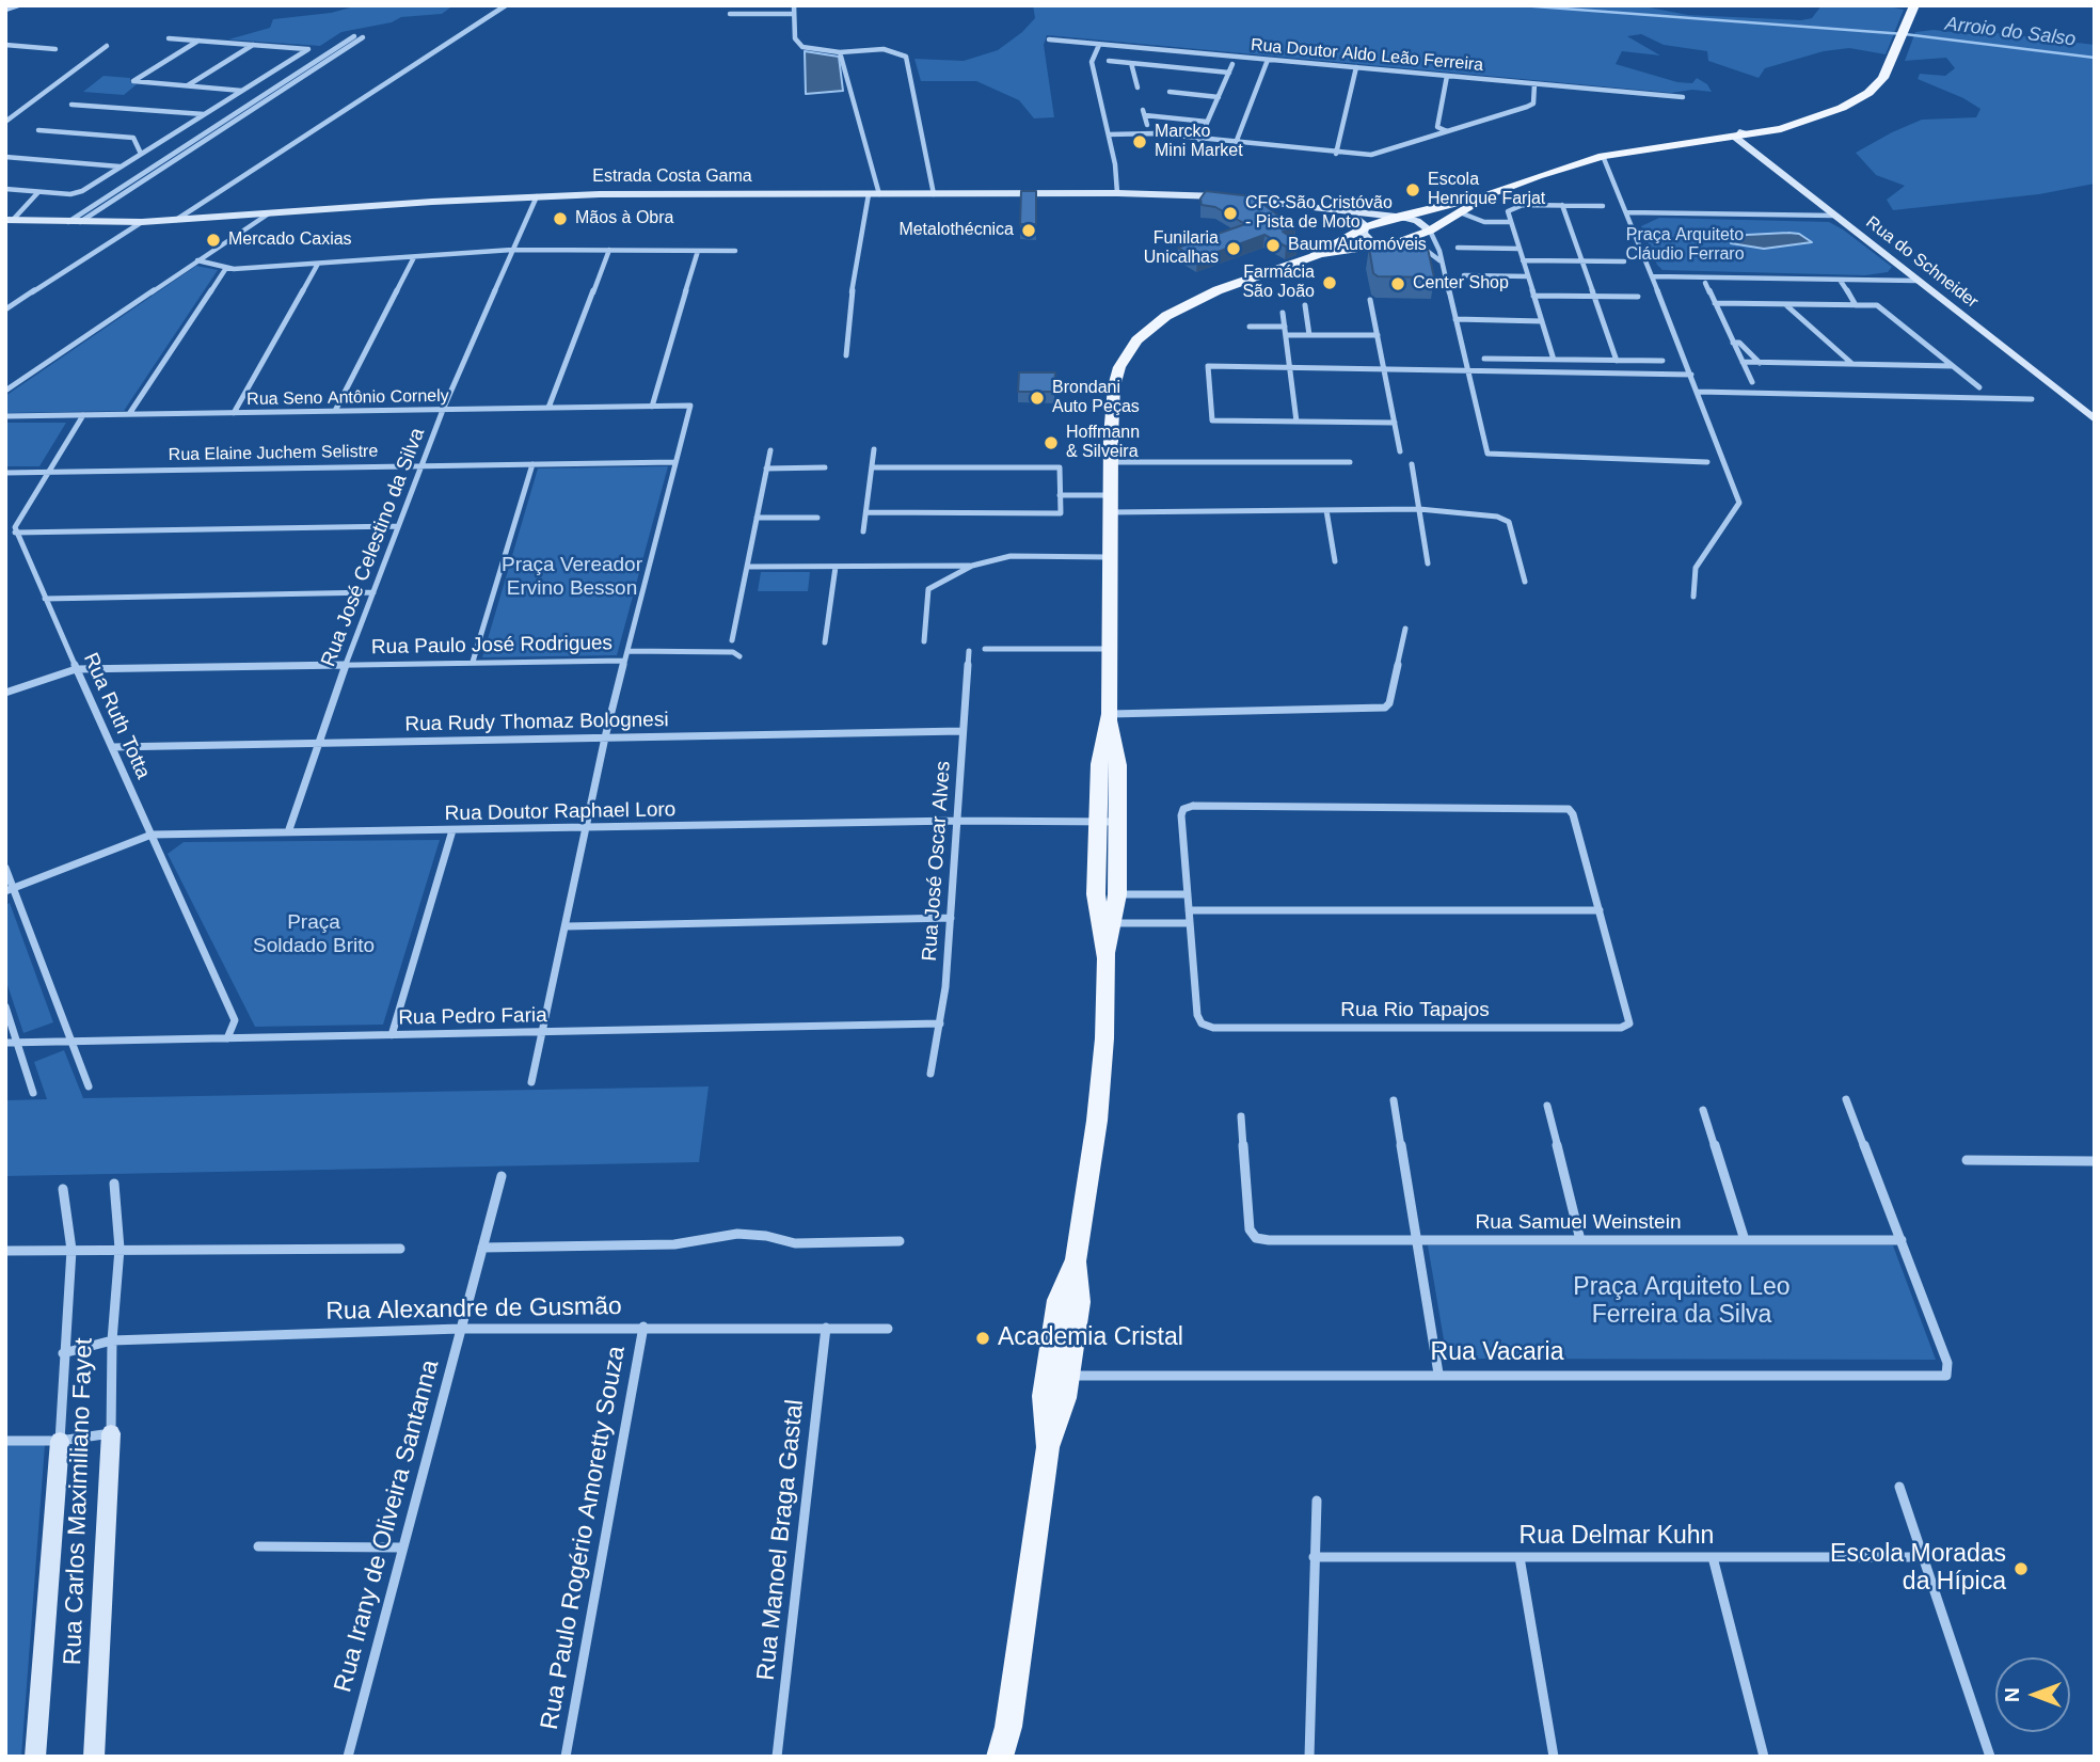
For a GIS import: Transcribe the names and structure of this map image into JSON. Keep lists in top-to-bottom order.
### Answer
{
  "streets": {
    "main road": ["Estrada Costa Gama", "Rua do Schneider", "Rua Carlos Maximiliano Fayet"],
    "street": [
      "Rua Doutor Aldo Leão Ferreira",
      "Rua Seno Antônio Cornely",
      "Rua Elaine Juchem Selistre",
      "Rua José Celestino da Silva",
      "Rua Paulo José Rodrigues",
      "Rua Ruth Totta",
      "Rua Rudy Thomaz Bolognesi",
      "Rua Doutor Raphael Loro",
      "Rua José Oscar Alves",
      "Rua Rio Tapajos",
      "Rua Pedro Faria",
      "Rua Samuel Weinstein",
      "Rua Alexandre de Gusmão",
      "Rua Vacaria",
      "Rua Irany de Oliveira Santanna",
      "Rua Delmar Kuhn",
      "Rua Paulo Rogério Amoretty Souza",
      "Rua Manoel Braga Gastal"
    ]
  },
  "crossings": [
    ["Estrada Costa Gama", "Rua José Celestino da Silva"],
    ["Rua Seno Antônio Cornely", "Rua Elaine Juchem Selistre"],
    ["Rua Seno Antônio Cornely", "Rua José Celestino da Silva"],
    ["Rua Elaine Juchem Selistre", "Rua José Celestino da Silva"],
    ["Rua José Celestino da Silva", "Rua Paulo José Rodrigues"],
    ["Rua José Celestino da Silva", "Rua Rudy Thomaz Bolognesi"],
    ["Rua José Celestino da Silva", "Rua Doutor Raphael Loro"],
    ["Rua Paulo José Rodrigues", "Rua Ruth Totta"],
    ["Rua Ruth Totta", "Rua Rudy Thomaz Bolognesi"],
    ["Rua Ruth Totta", "Rua Doutor Raphael Loro"],
    ["Rua Ruth Totta", "Rua Pedro Faria"],
    ["Rua Rudy Thomaz Bolognesi", "Rua José Oscar Alves"],
    ["Rua Doutor Raphael Loro", "Rua José Oscar Alves"],
    ["Rua José Oscar Alves", "Rua Pedro Faria"],
    ["Rua Samuel Weinstein", "Rua Vacaria"],
    ["Rua Alexandre de Gusmão", "Rua Carlos Maximiliano Fayet"],
    ["Rua Alexandre de Gusmão", "Rua Irany de Oliveira Santanna"],
    ["Rua Alexandre de Gusmão", "Rua Paulo Rogério Amoretty Souza"],
    ["Rua Alexandre de Gusmão", "Rua Manoel Braga Gastal"]
  ],
  "water": ["Arroio do Salso"],
  "parks": [
    "Praça Arquiteto Cláudio Ferraro",
    "Praça Vereador Ervino Besson",
    "Praça Soldado Brito",
    "Praça Arquiteto Leo Ferreira da Silva"
  ],
  "places": [
    "Marcko Mini Market",
    "Escola Henrique Farjat",
    "CFC São Cristóvão - Pista de Moto",
    "Mãos à Obra",
    "Metalothécnica",
    "Mercado Caxias",
    "Baum Automóveis",
    "Funilaria Unicalhas",
    "Farmácia São João",
    "Center Shop",
    "Brondani Auto Peças",
    "Hoffmann & Silveira",
    "Academia Cristal",
    "Escola Moradas da Hípica"
  ],
  "north": "left"
}
